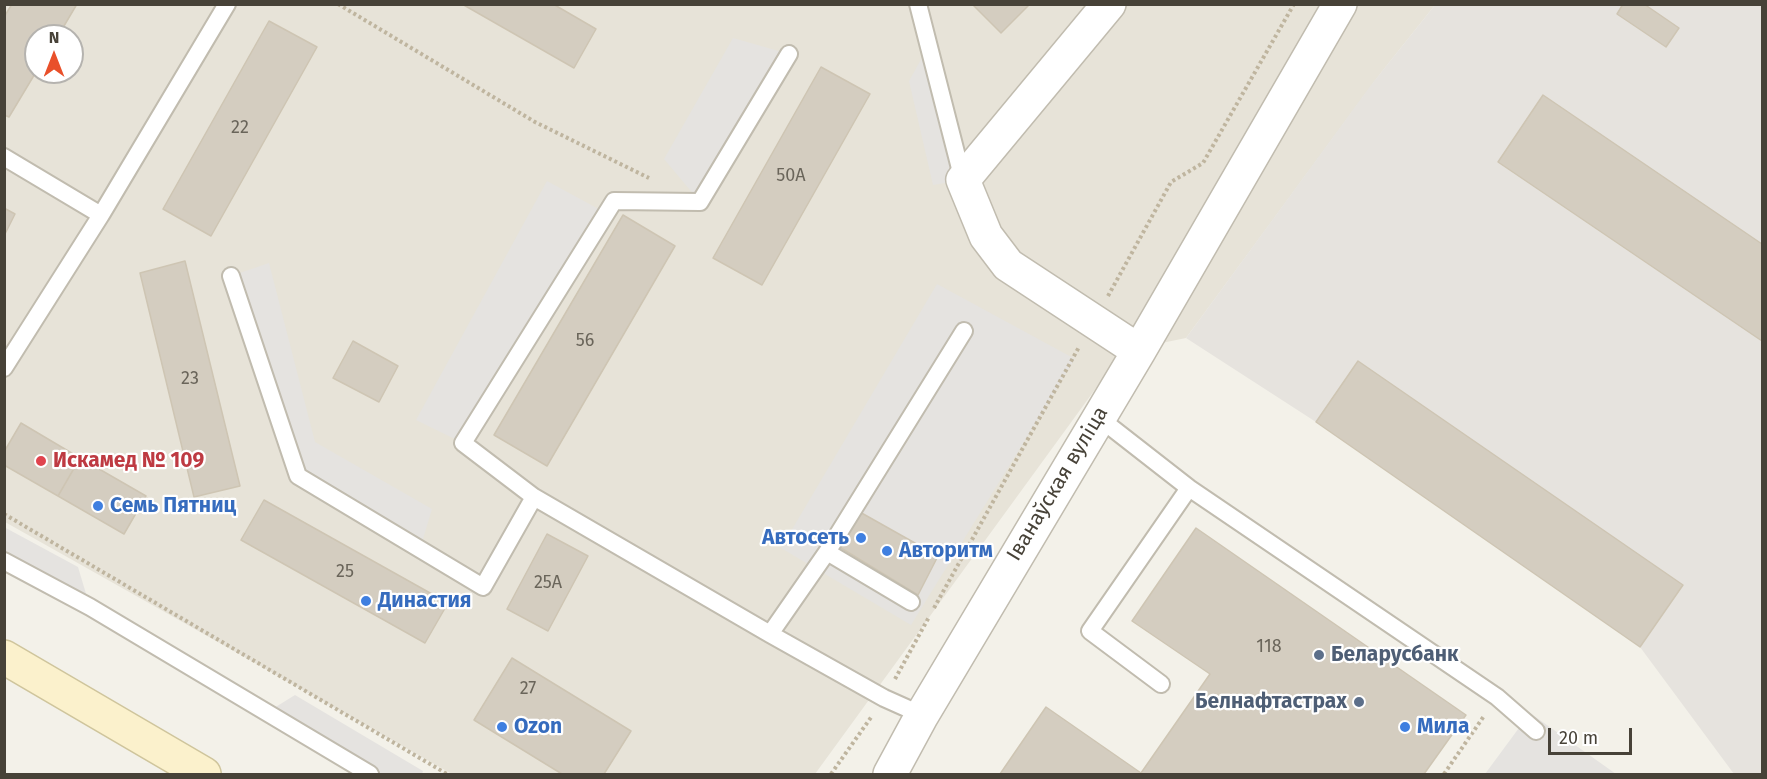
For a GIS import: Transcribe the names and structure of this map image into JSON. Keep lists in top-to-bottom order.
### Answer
{
  "streets": {
    "street": ["Іванаўская вуліца"]
  },
  "places": [
    "Искамед № 109",
    "Семь Пятниц",
    "Автосеть",
    "Авторитм",
    "Династия",
    "Беларусбанк",
    "Белнафтастрах",
    "Ozon",
    "Мила"
  ],
  "house_numbers": [
    "22",
    "50А",
    "56",
    "23",
    "25",
    "25А",
    "118",
    "27"
  ],
  "scale_bar": "20 m",
  "north": "top"
}
